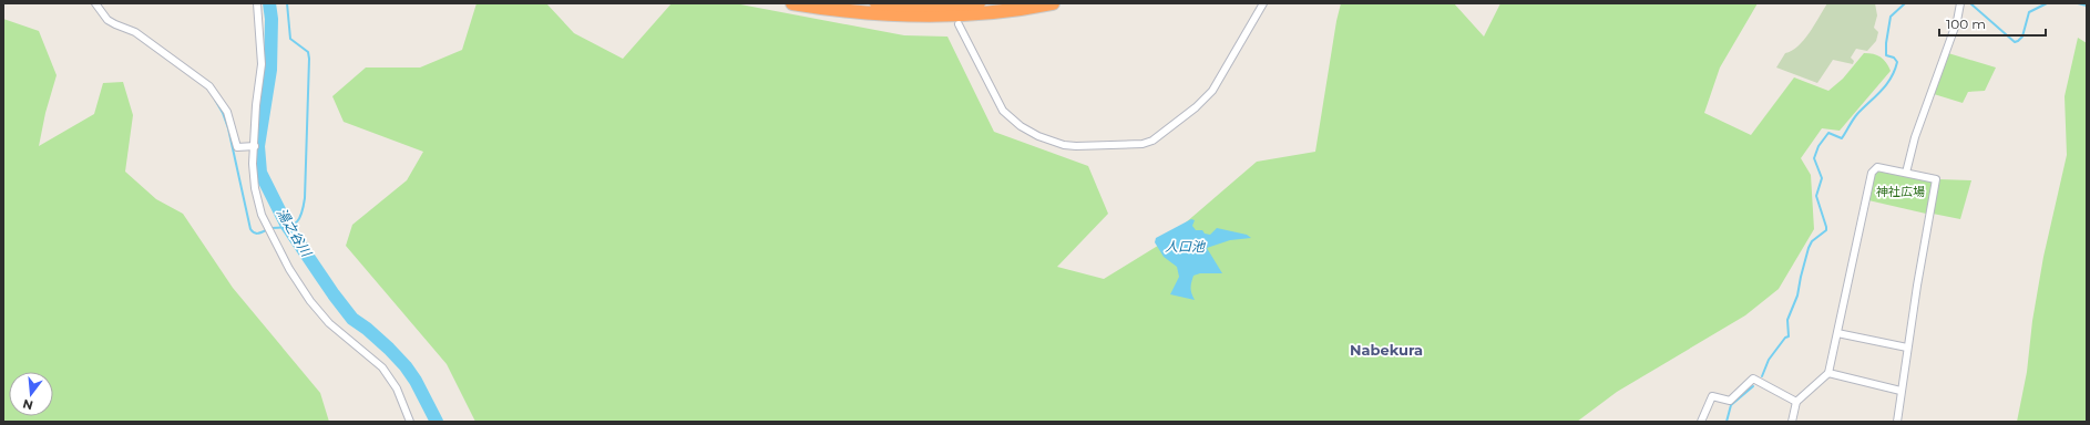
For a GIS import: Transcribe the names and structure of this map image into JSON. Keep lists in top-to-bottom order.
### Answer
{
  "districts": ["Nabekura"],
  "water": ["湯之谷川", "人口池"],
  "parks": ["神社広場"],
  "scale_bar": "100 m",
  "north": "bottom"
}
